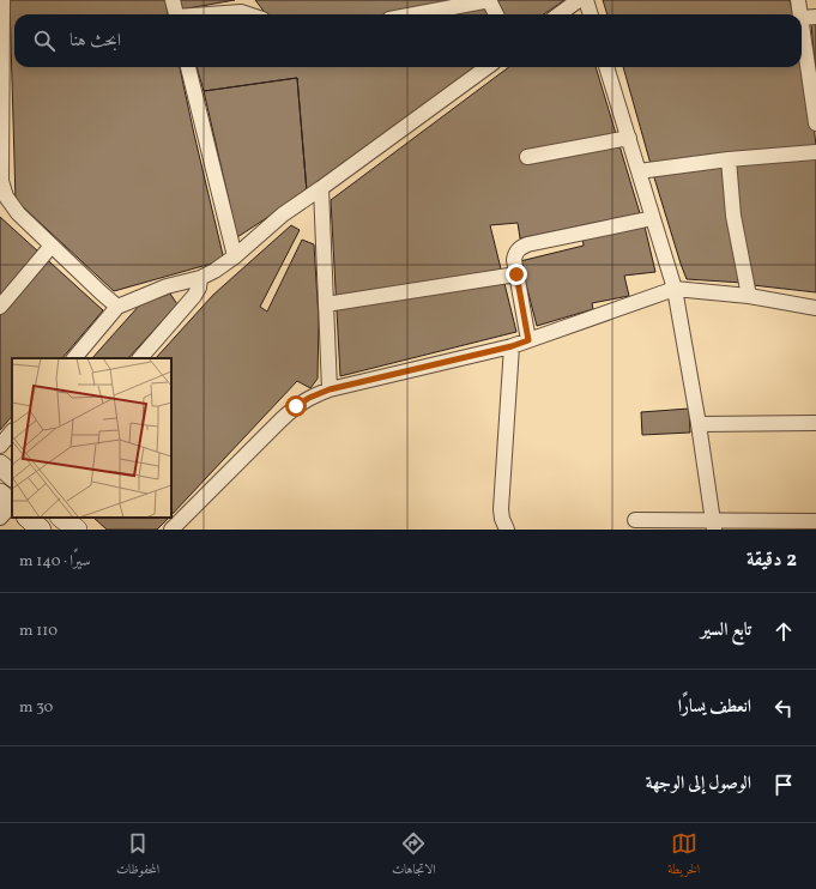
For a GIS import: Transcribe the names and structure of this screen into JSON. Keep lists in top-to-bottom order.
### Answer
{
  "page": {
    "search": "ابحث هنا",
    "heading": ["2 دقيقة", "سيرًا · 140 m"],
    "list": [
      ["تابع السير", "110 m"],
      ["انعطف يسارًا", "30 m"],
      "الوصول إلى الوجهة"
    ],
    "nav": ["الخريطة", "الاتجاهات", "المحفوظات"]
  }
}
